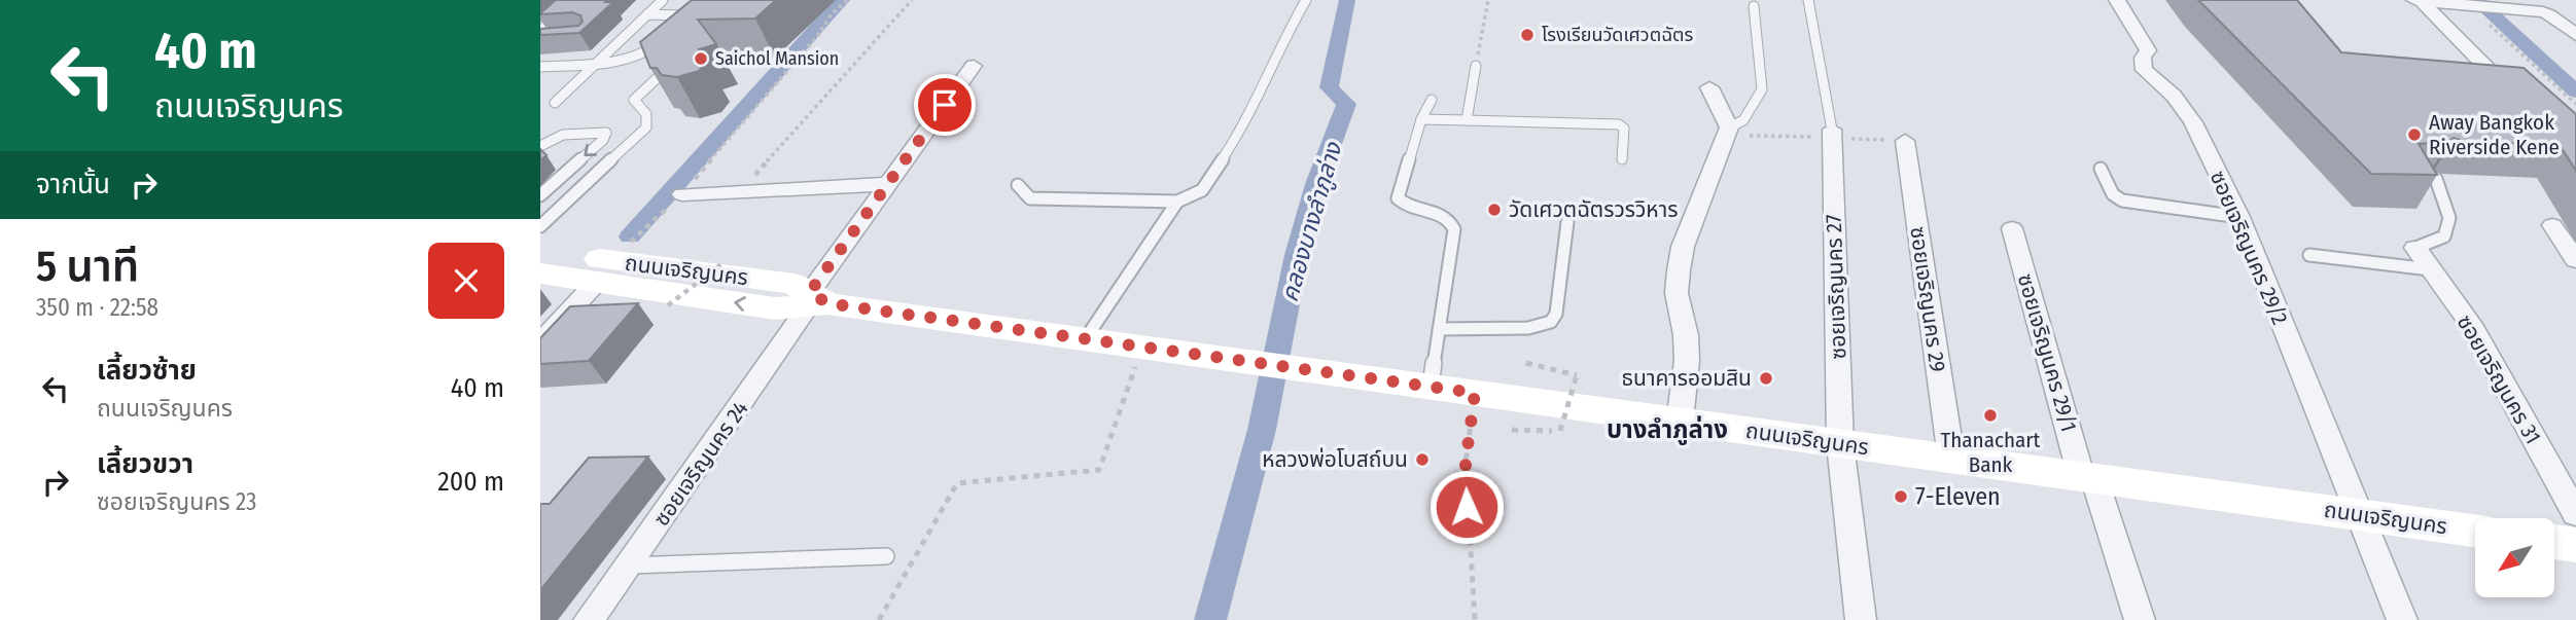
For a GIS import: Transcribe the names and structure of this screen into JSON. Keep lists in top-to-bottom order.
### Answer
{
  "streets": {
    "main road": ["ถนนเจริญนคร"],
    "street": [
      "ซอยเจริญนคร 29/2",
      "ซอยเจริญนคร 27",
      "ซอยเจริญนคร 29",
      "ซอยเจริญนคร 29/1",
      "ซอยเจริญนคร 31",
      "ซอยเจริญนคร 24"
    ]
  },
  "crossings": [
    ["ซอยเจริญนคร 29/2", "ถนนเจริญนคร"],
    ["ถนนเจริญนคร", "ซอยเจริญนคร 27"],
    ["ถนนเจริญนคร", "ซอยเจริญนคร 29"],
    ["ถนนเจริญนคร", "ซอยเจริญนคร 29/1"],
    ["ถนนเจริญนคร", "ซอยเจริญนคร 24"]
  ],
  "districts": ["บางลำภูล่าง"],
  "water": ["คลองบางลำภูล่าง"],
  "places": [
    "โรงเรียนวัดเศวตฉัตร",
    "Saichol Mansion",
    "Away Bangkok Riverside Kene",
    "วัดเศวตฉัตรวรวิหาร",
    "ธนาคารออมสิน",
    "Thanachart Bank",
    "หลวงพ่อโบสถ์บน",
    "7-Eleven"
  ],
  "north": "bottom left",
  "page": {
    "turn": ["40 m", "ถนนเจริญนคร"],
    "then": "จากนั้น",
    "heading": ["5 นาที", "350 m · 22:58"],
    "list": [
      {
        "name": "เลี้ยวซ้าย",
        "note": "ถนนเจริญนคร",
        "value": "40 m"
      },
      {
        "name": "เลี้ยวขวา",
        "note": "ซอยเจริญนคร 23",
        "value": "200 m"
      }
    ]
  }
}
